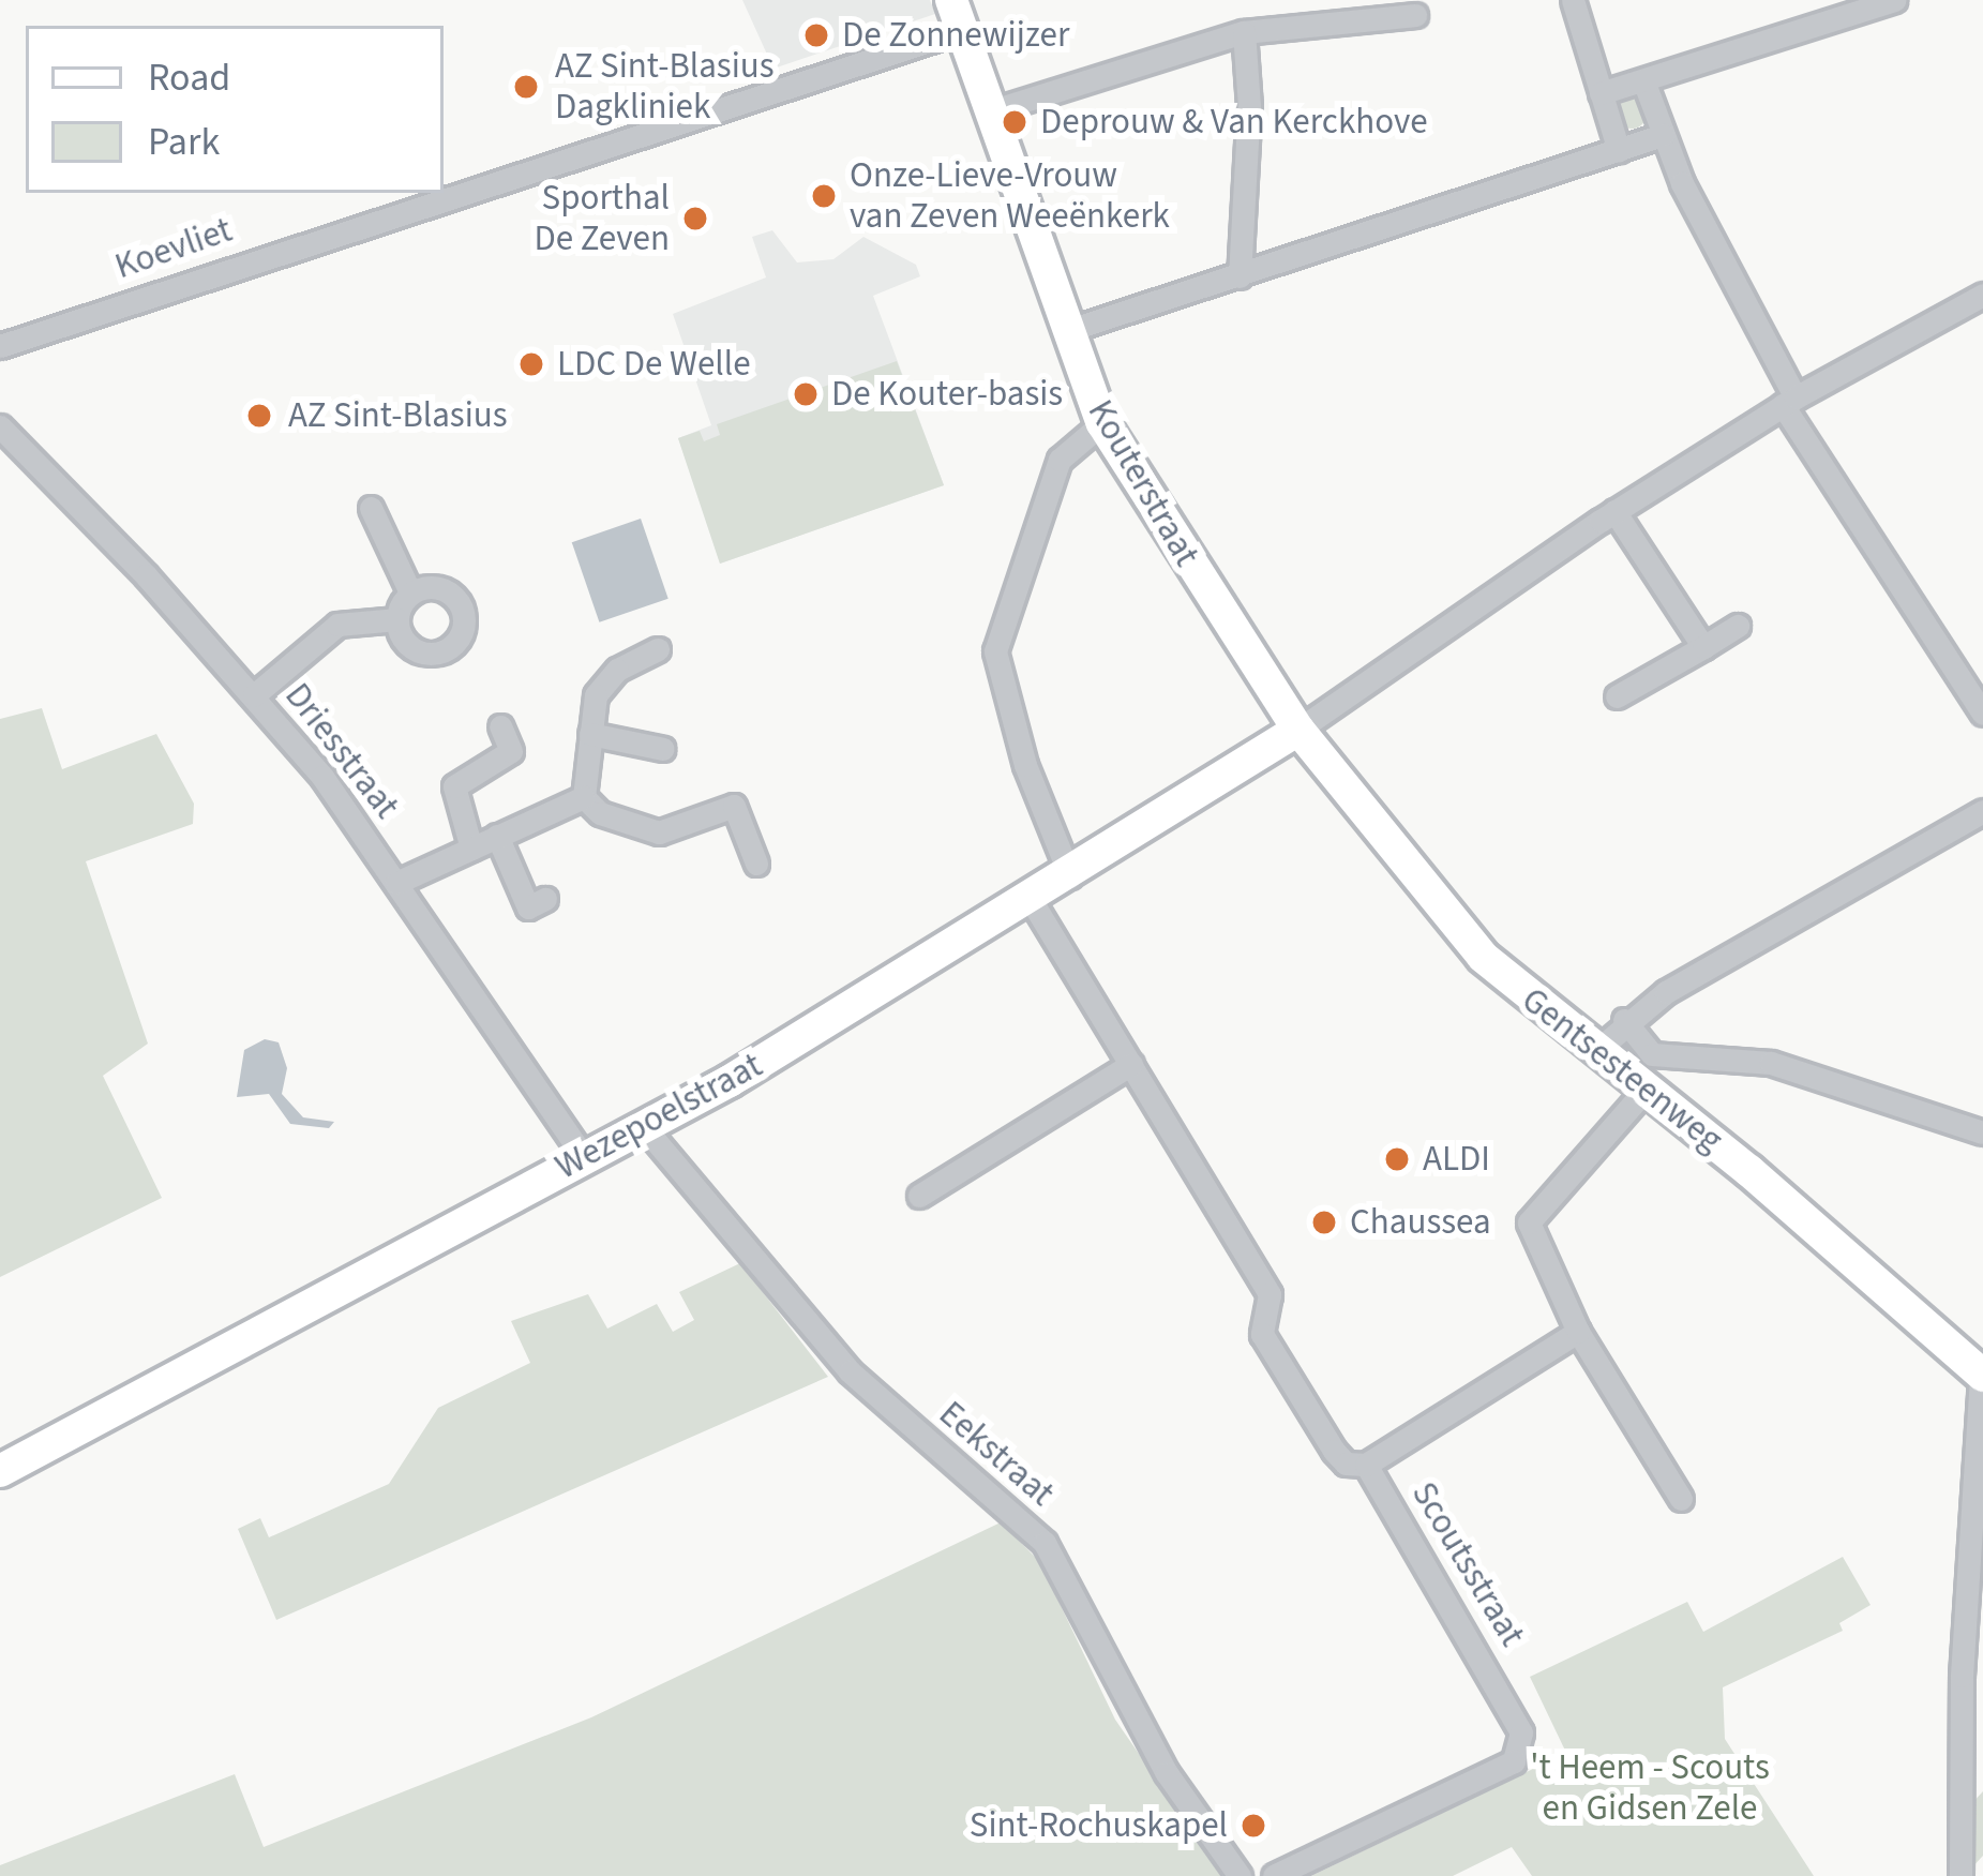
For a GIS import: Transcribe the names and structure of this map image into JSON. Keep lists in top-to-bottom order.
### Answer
{
  "streets": {
    "street": [
      "Koevliet",
      "Kouterstraat",
      "Driesstraat",
      "Gentsesteenweg",
      "Wezepoelstraat",
      "Eekstraat",
      "Scoutsstraat"
    ]
  },
  "crossings": [
    ["Koevliet", "Kouterstraat"],
    ["Kouterstraat", "Gentsesteenweg"],
    ["Kouterstraat", "Wezepoelstraat"],
    ["Driesstraat", "Wezepoelstraat"],
    ["Gentsesteenweg", "Wezepoelstraat"],
    ["Wezepoelstraat", "Eekstraat"],
    ["Wezepoelstraat", "Scoutsstraat"]
  ],
  "parks": ["'t Heem - Scouts en Gidsen Zele"],
  "places": [
    "De Zonnewijzer",
    "AZ Sint-Blasius Dagkliniek",
    "Deprouw & Van Kerckhove",
    "Onze-Lieve-Vrouw van Zeven Weeënkerk",
    "Sporthal De Zeven",
    "LDC De Welle",
    "De Kouter-basis",
    "AZ Sint-Blasius",
    "ALDI",
    "Chaussea",
    "Sint-Rochuskapel"
  ],
  "legend": ["Road", "Park"]
}
